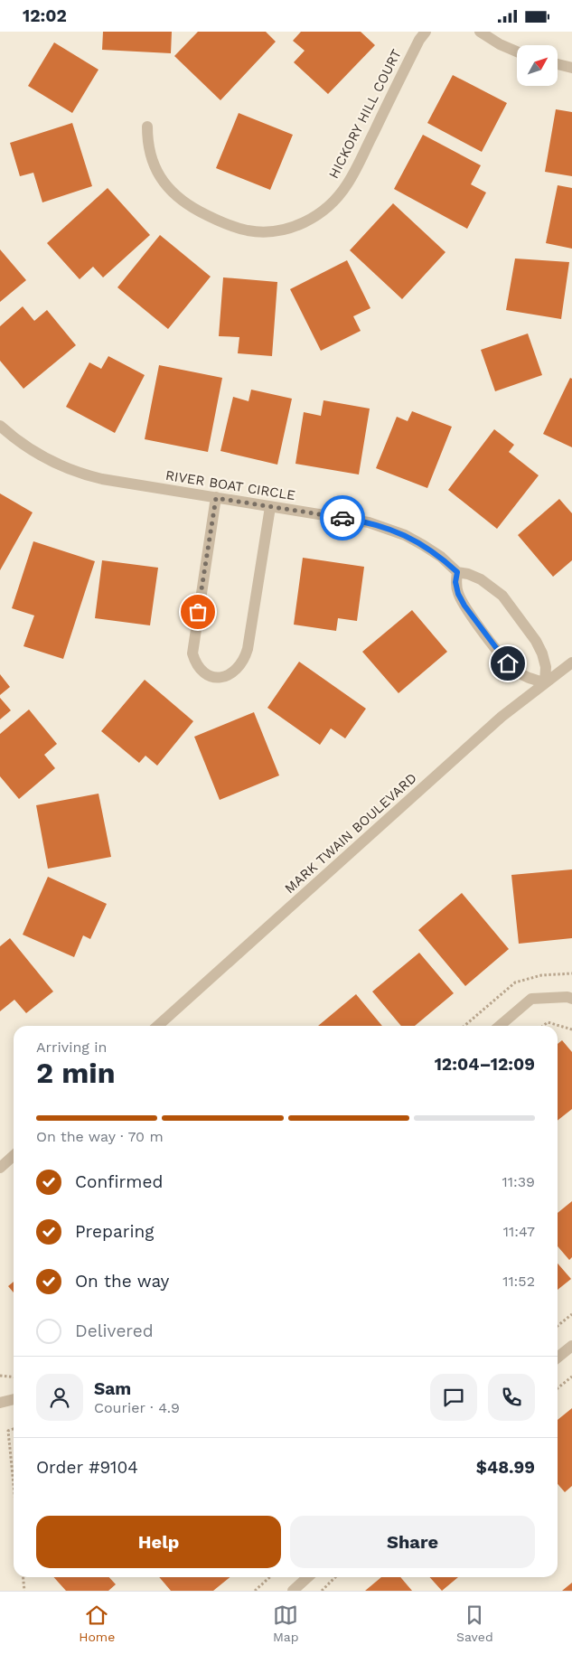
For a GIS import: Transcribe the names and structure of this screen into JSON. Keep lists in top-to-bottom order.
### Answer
{
  "streets": {
    "street": ["HICKORY HILL COURT", "RIVER BOAT CIRCLE", "MARK TWAIN BOULEVARD"]
  },
  "crossings": [
    ["RIVER BOAT CIRCLE", "MARK TWAIN BOULEVARD"]
  ],
  "north": "top right",
  "page": {
    "status": "12:02",
    "heading": ["2 min", "Arriving in", "12:04–12:09"],
    "panel": [
      "Sam",
      "Courier · 4.9",
      "Order #9104",
      "$48.99"
    ],
    "bar": "On the way · 70 m",
    "list": [
      ["Confirmed", "11:39"],
      ["Preparing", "11:47"],
      ["On the way", "11:52"],
      "Delivered"
    ],
    "buttons": ["Help", "Share"],
    "tabs": ["Home", "Map", "Saved"]
  }
}
